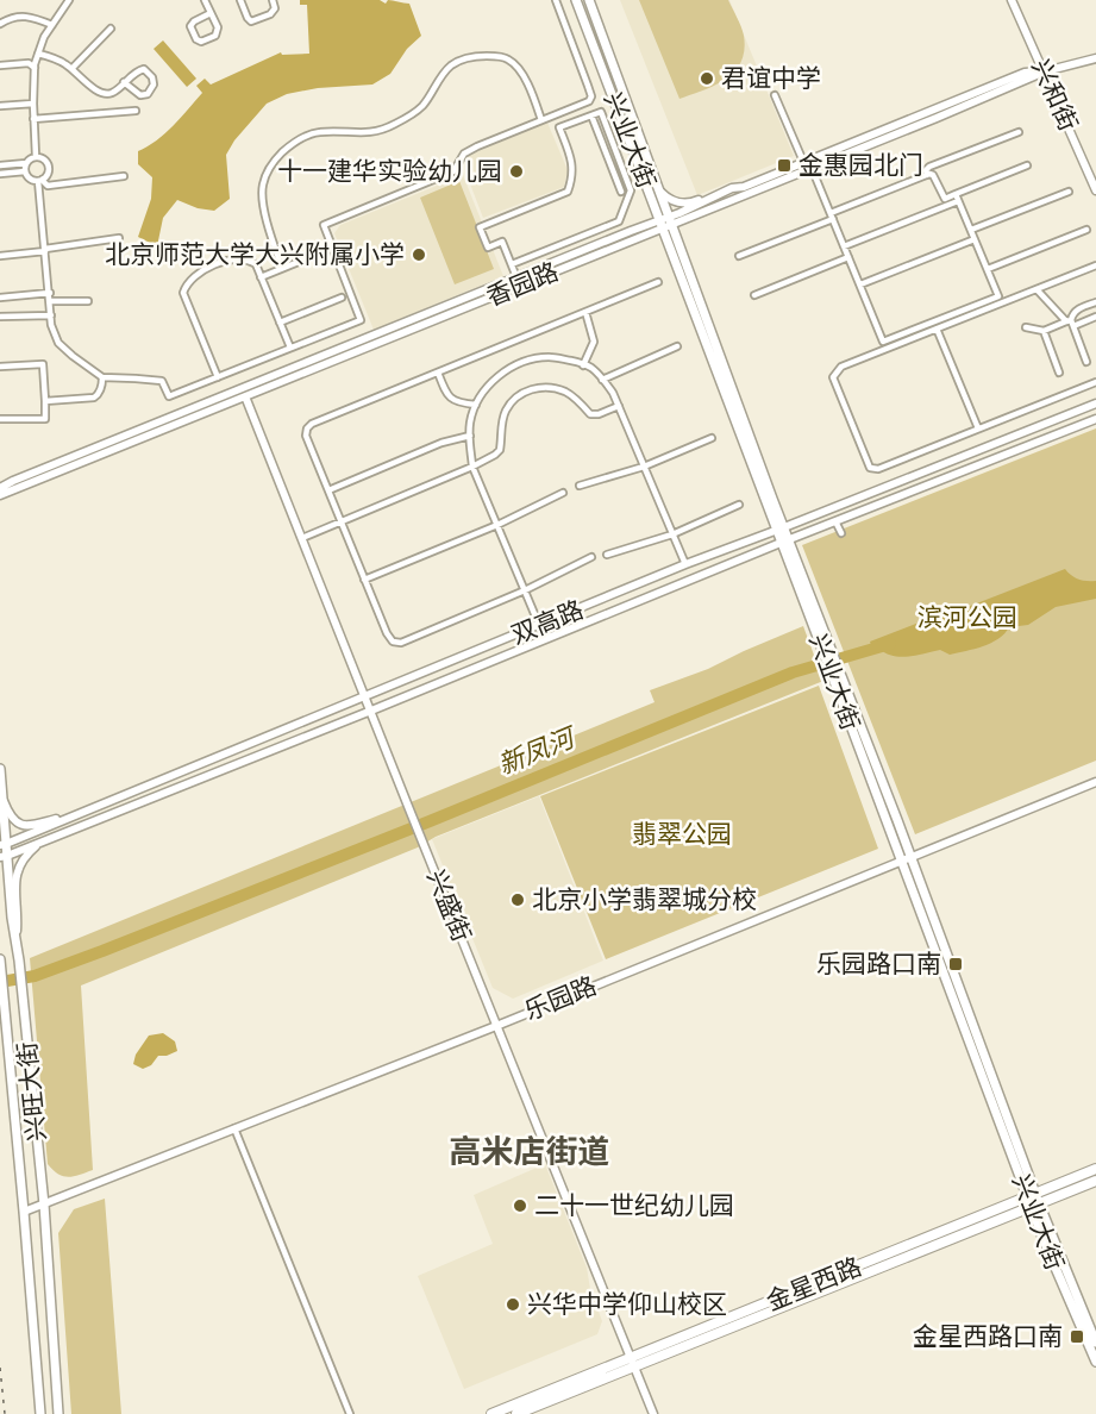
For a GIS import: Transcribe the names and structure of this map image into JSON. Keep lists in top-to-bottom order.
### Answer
{
  "streets": {
    "main road": ["兴业大街", "兴旺大街", "金星西路"],
    "street": [
      "兴和街",
      "香园路",
      "双高路",
      "兴盛街",
      "乐园路"
    ]
  },
  "crossings": [
    ["兴和街", "香园路"],
    ["兴业大街", "香园路"],
    ["兴业大街", "双高路"],
    ["兴业大街", "乐园路"],
    ["兴业大街", "金星西路"],
    ["香园路", "兴盛街"],
    ["双高路", "兴盛街"],
    ["双高路", "兴旺大街"],
    ["兴盛街", "乐园路"],
    ["兴盛街", "金星西路"],
    ["乐园路", "兴旺大街"]
  ],
  "districts": ["高米店街道"],
  "water": ["新凤河"],
  "parks": ["滨河公园", "翡翠公园"],
  "places": {
    "other": [
      "君谊中学",
      "十一建华实验幼儿园",
      "北京师范大学大兴附属小学",
      "北京小学翡翠城分校",
      "二十一世纪幼儿园",
      "兴华中学仰山校区"
    ],
    "transit": ["金惠园北门", "乐园路口南", "金星西路口南"]
  }
}
